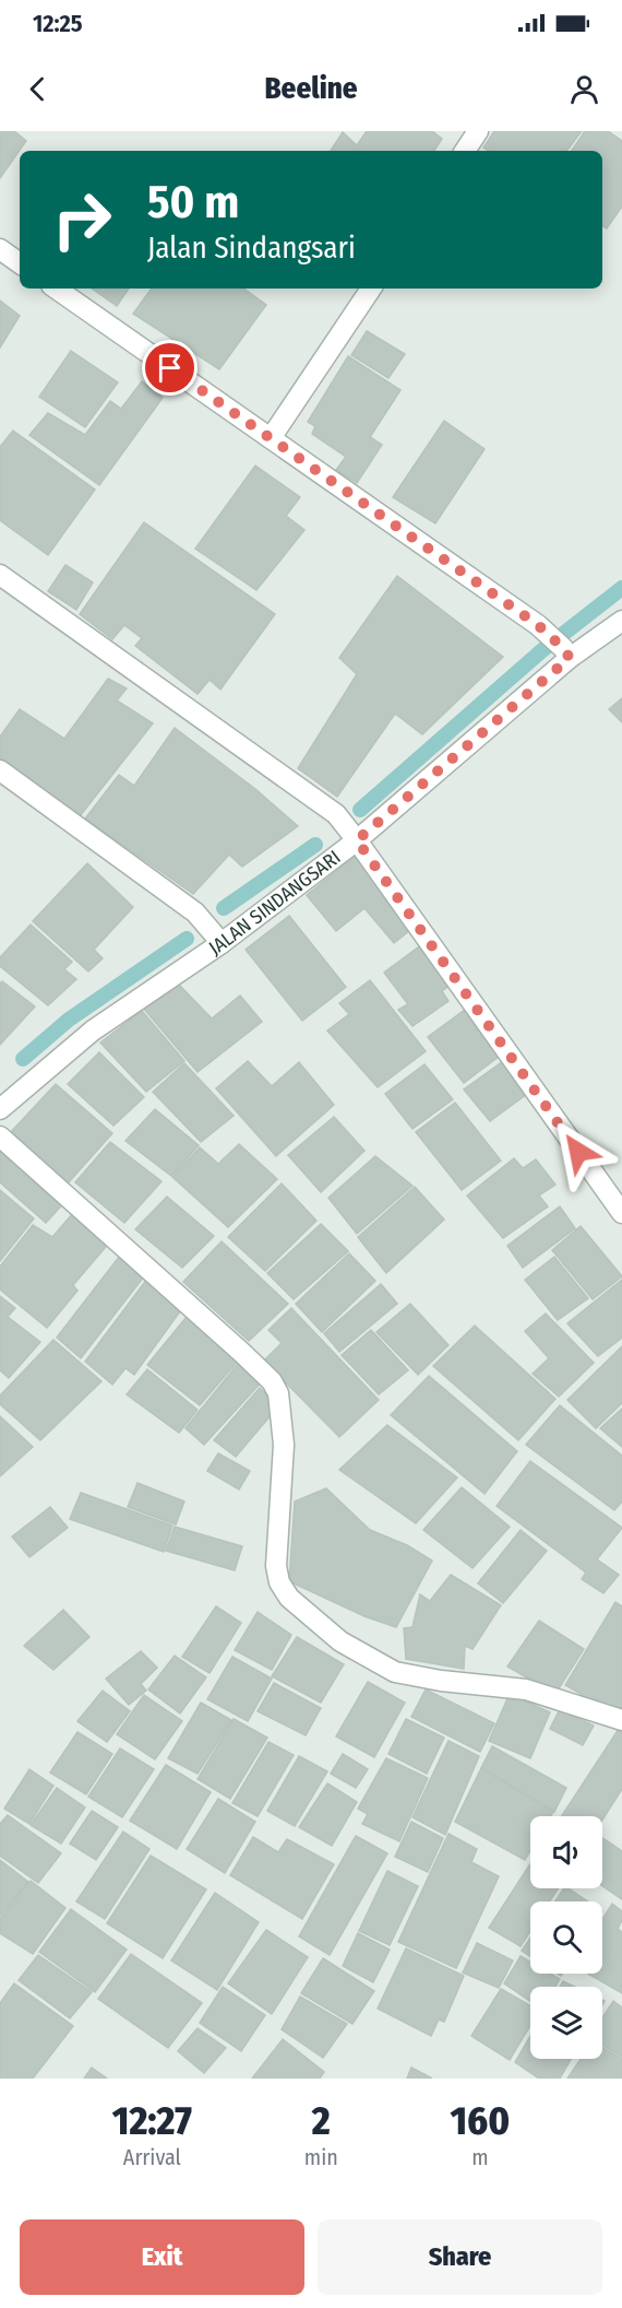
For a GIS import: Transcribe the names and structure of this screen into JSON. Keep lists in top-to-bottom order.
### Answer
{
  "streets": {
    "street": ["JALAN SINDANGSARI"]
  },
  "page": {
    "status": "12:25",
    "header": "Beeline",
    "turn": ["50 m", "Jalan Sindangsari"],
    "eta": [
      "12:27",
      "Arrival",
      "2",
      "min",
      "160",
      "m"
    ],
    "buttons": ["Exit", "Share"]
  }
}
